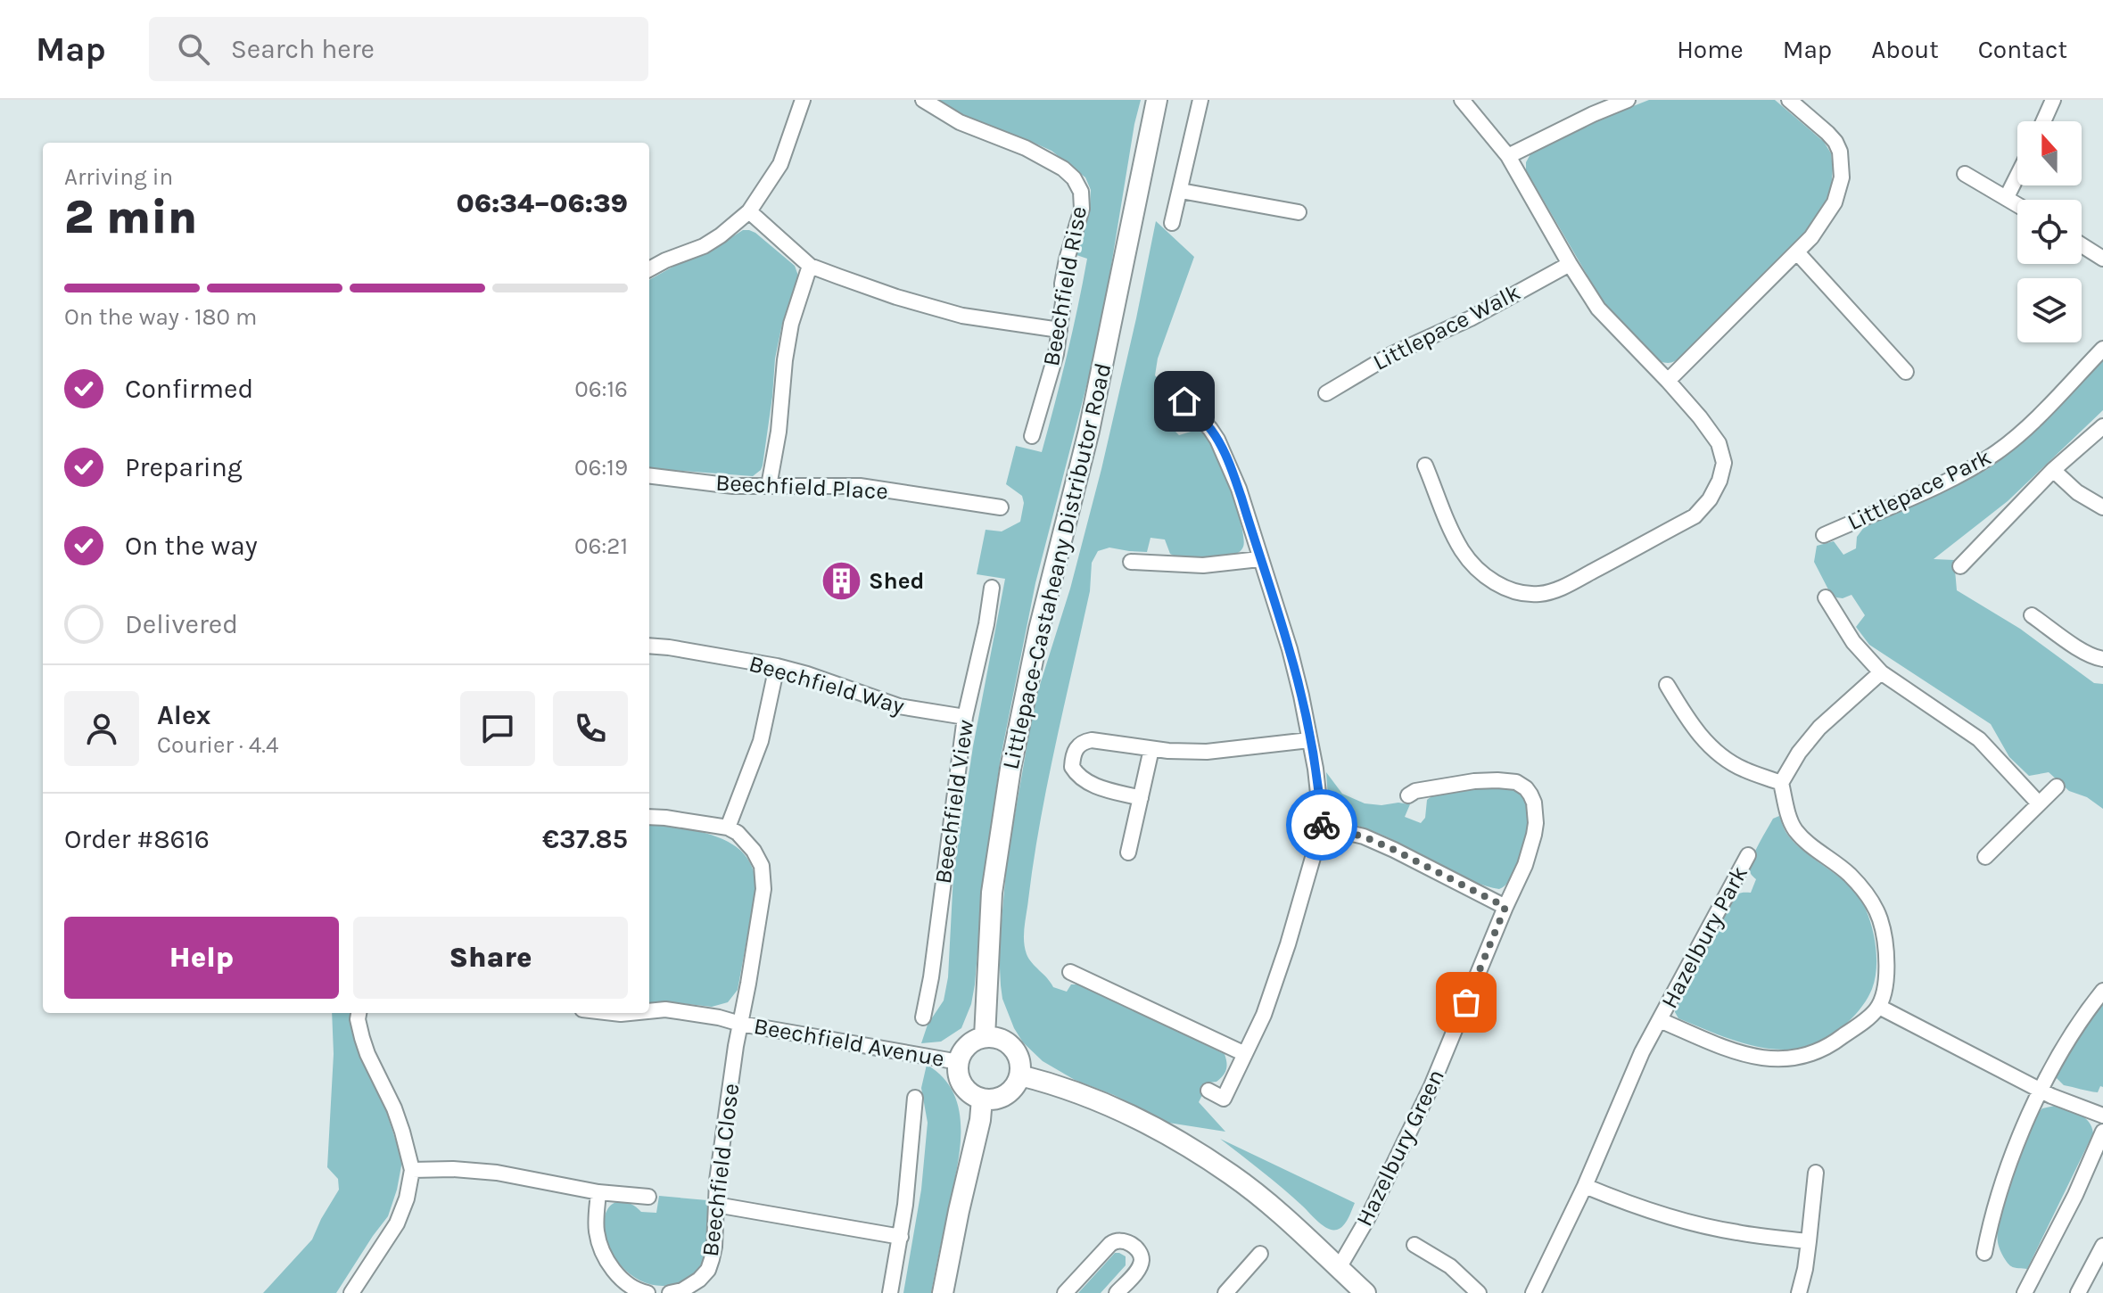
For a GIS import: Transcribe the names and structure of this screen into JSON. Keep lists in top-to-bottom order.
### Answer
{
  "streets": {
    "street": [
      "Beechfield Rise",
      "Littlepace Walk",
      "Beechfield Place",
      "Littlepace Park",
      "Littlepace-Castaheany Distributor Road",
      "Beechfield Way",
      "Beechfield View",
      "Hazelbury Park",
      "Beechfield Avenue",
      "Hazelbury Green",
      "Beechfield Close"
    ]
  },
  "crossings": [
    ["Littlepace-Castaheany Distributor Road", "Beechfield Avenue"],
    ["Beechfield Way", "Beechfield View"],
    ["Beechfield Avenue", "Beechfield Close"]
  ],
  "places": {
    "building": ["Shed"]
  },
  "north": "top",
  "page": {
    "header": "Map",
    "search": "Search here",
    "nav": [
      "Home",
      "Map",
      "About",
      "Contact"
    ],
    "heading": ["2 min", "Arriving in", "06:34–06:39"],
    "panel": [
      "Alex",
      "Courier · 4.4",
      "Order #8616",
      "€37.85"
    ],
    "bar": "On the way · 180 m",
    "list": [
      ["Confirmed", "06:16"],
      ["Preparing", "06:19"],
      ["On the way", "06:21"],
      "Delivered"
    ],
    "buttons": ["Help", "Share"]
  }
}
